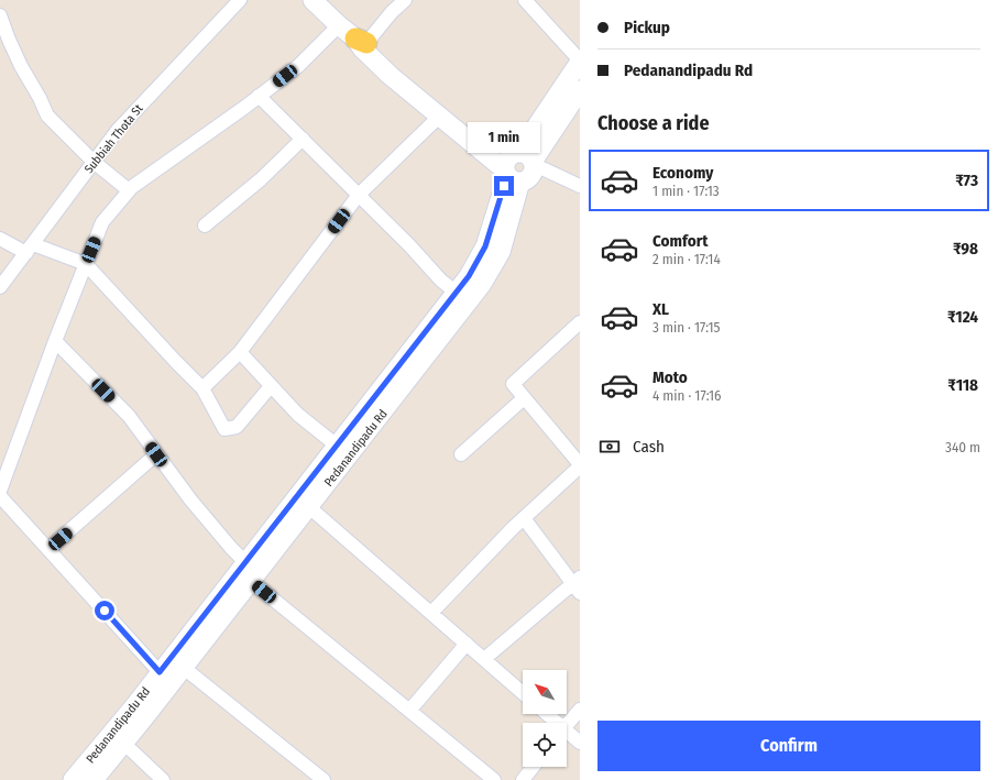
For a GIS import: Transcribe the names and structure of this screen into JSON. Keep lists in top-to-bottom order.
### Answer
{
  "streets": {
    "main road": ["Pedanandipadu Rd"],
    "street": ["Subbiah Thota St"]
  },
  "north": "top left",
  "page": {
    "banner": ["Pickup", "Pedanandipadu Rd"],
    "heading": "Choose a ride",
    "bubble": "1 min",
    "list": [
      {
        "name": "Economy",
        "note": "1 min · 17:13",
        "value": "₹73"
      },
      {
        "name": "Comfort",
        "note": "2 min · 17:14",
        "value": "₹98"
      },
      {
        "name": "XL",
        "note": "3 min · 17:15",
        "value": "₹124"
      },
      {
        "name": "Moto",
        "note": "4 min · 17:16",
        "value": "₹118"
      }
    ],
    "pay": ["Cash", "340 m"],
    "buttons": "Confirm"
  }
}
